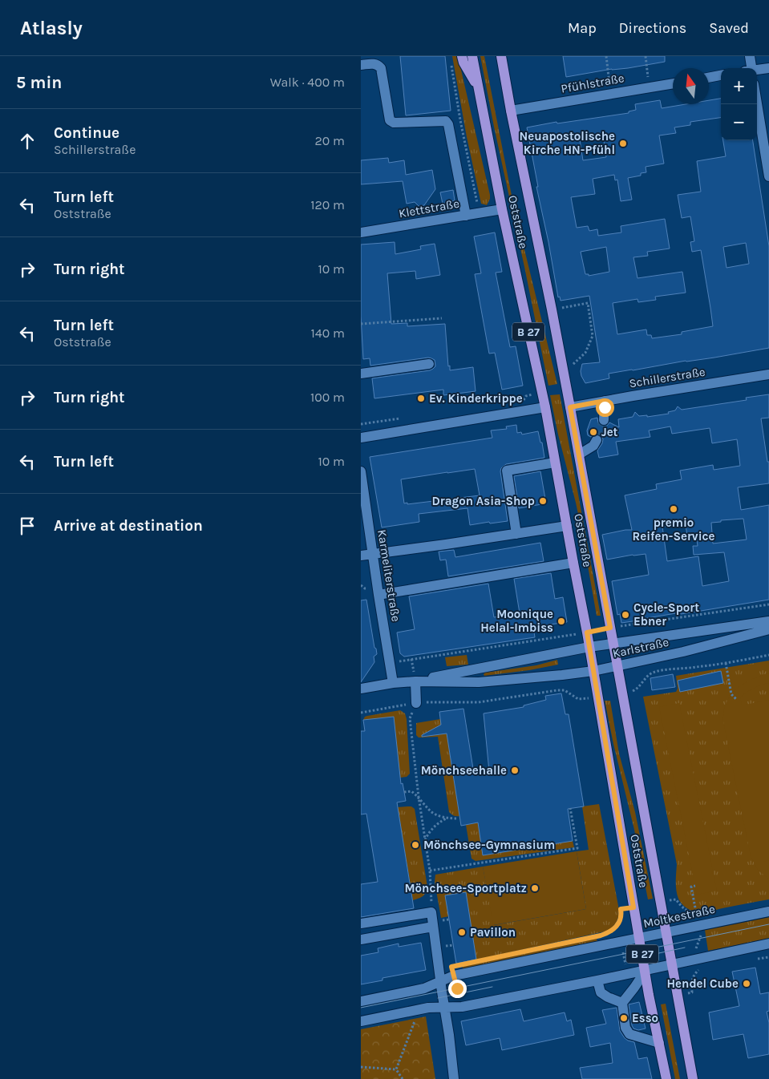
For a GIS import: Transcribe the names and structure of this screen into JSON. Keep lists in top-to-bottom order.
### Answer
{
  "streets": {
    "main road": ["Oststraße", "B 27"],
    "street": [
      "Pfühlstraße",
      "Klettstraße",
      "Schillerstraße",
      "Karmeliterstraße",
      "Karlstraße",
      "Moltkestraße"
    ]
  },
  "crossings": [
    ["Pfühlstraße", "Oststraße"],
    ["Klettstraße", "Oststraße"],
    ["Oststraße", "B 27"],
    ["Oststraße", "Schillerstraße"],
    ["Oststraße", "Karlstraße"],
    ["Oststraße", "Moltkestraße"],
    ["Karmeliterstraße", "Karlstraße"]
  ],
  "places": [
    "Neuapostolische Kirche HN-Pfühl",
    "Ev. Kinderkrippe",
    "Jet",
    "Dragon Asia-Shop",
    "premio Reifen-Service",
    "Cycle-Sport Ebner",
    "Moonique Helal-Imbiss",
    "Mönchseehalle",
    "Mönchsee-Gymnasium",
    "Mönchsee-Sportplatz",
    "Pavillon",
    "Hendel Cube",
    "Esso"
  ],
  "north": "top",
  "page": {
    "header": "Atlasly",
    "nav": ["Map", "Directions", "Saved"],
    "heading": ["5 min", "Walk · 400 m"],
    "map_buttons": ["+", "−"],
    "list": [
      ["Continue", "Schillerstraße", "20 m"],
      ["Turn left", "Oststraße", "120 m"],
      ["Turn right", "10 m"],
      ["Turn left", "Oststraße", "140 m"],
      ["Turn right", "100 m"],
      ["Turn left", "10 m"],
      "Arrive at destination"
    ]
  }
}
